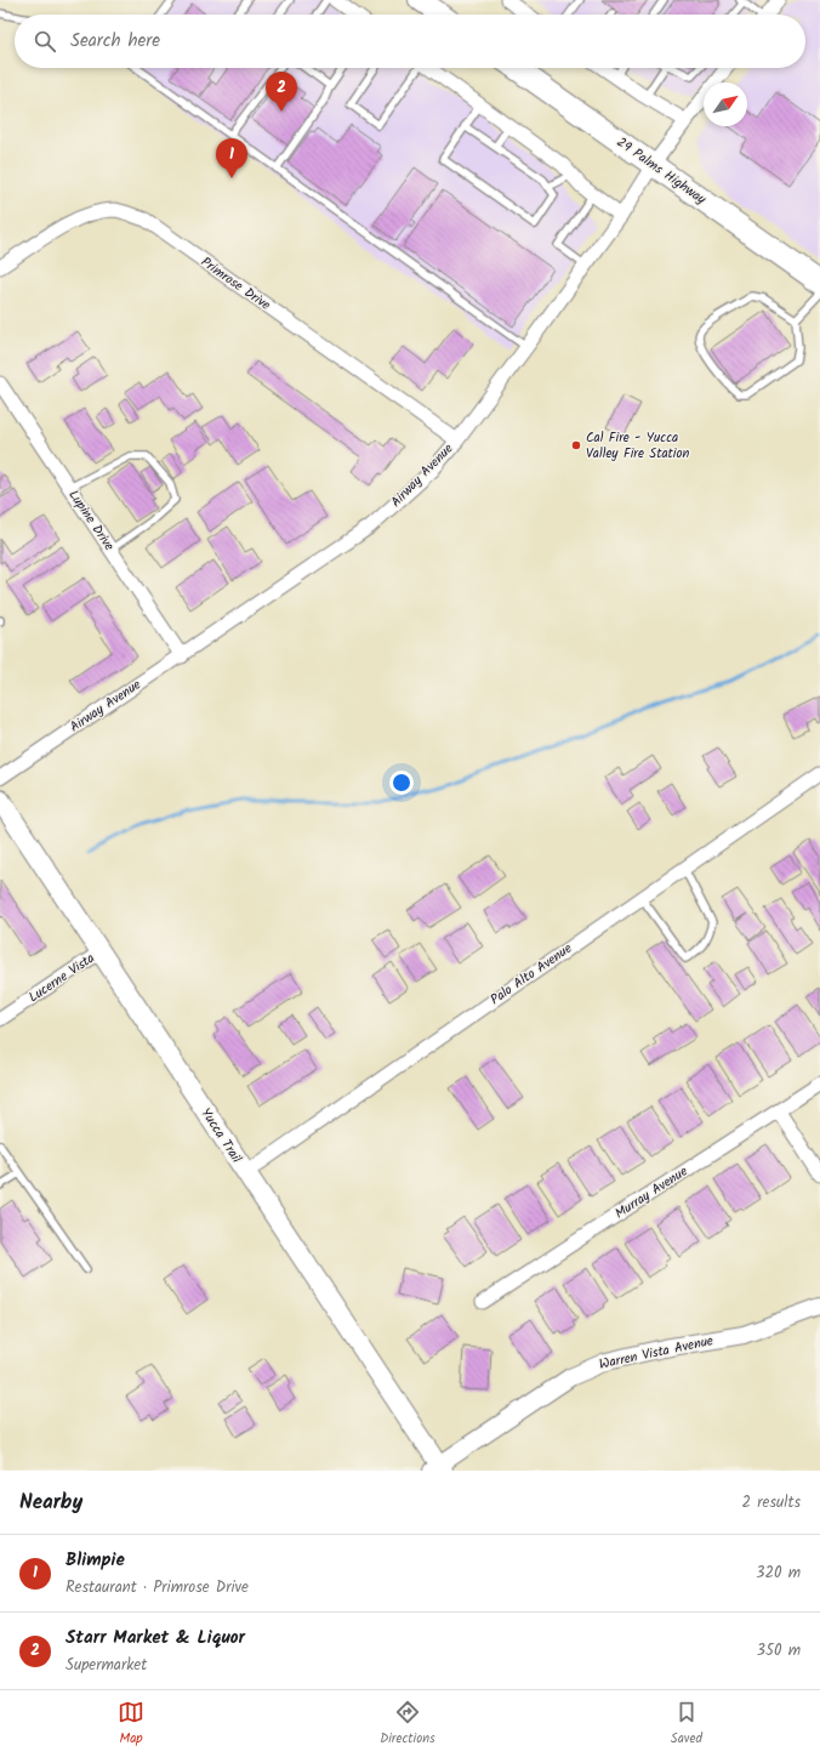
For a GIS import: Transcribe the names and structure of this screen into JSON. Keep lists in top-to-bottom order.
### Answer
{
  "streets": {
    "main road": ["29 Palms Highway", "Yucca Trail"],
    "street": [
      "Primrose Drive",
      "Airway Avenue",
      "Lupine Drive",
      "Palo Alto Avenue",
      "Lucerne Vista",
      "Murray Avenue",
      "Warren Vista Avenue"
    ]
  },
  "crossings": [
    ["29 Palms Highway", "Airway Avenue"],
    ["Primrose Drive", "Airway Avenue"],
    ["Airway Avenue", "Lupine Drive"],
    ["Palo Alto Avenue", "Yucca Trail"],
    ["Lucerne Vista", "Yucca Trail"],
    ["Yucca Trail", "Warren Vista Avenue"]
  ],
  "places": ["Cal Fire - Yucca Valley Fire Station"],
  "north": "top right",
  "page": {
    "search": "Search here",
    "pins": ["2", "1"],
    "heading": ["Nearby", "2 results"],
    "list": [
      {
        "mark": "1",
        "name": "Blimpie",
        "note": "Restaurant · Primrose Drive",
        "value": "320 m"
      },
      {
        "mark": "2",
        "name": "Starr Market & Liquor",
        "note": "Supermarket",
        "value": "350 m"
      }
    ],
    "nav": ["Map", "Directions", "Saved"]
  }
}
